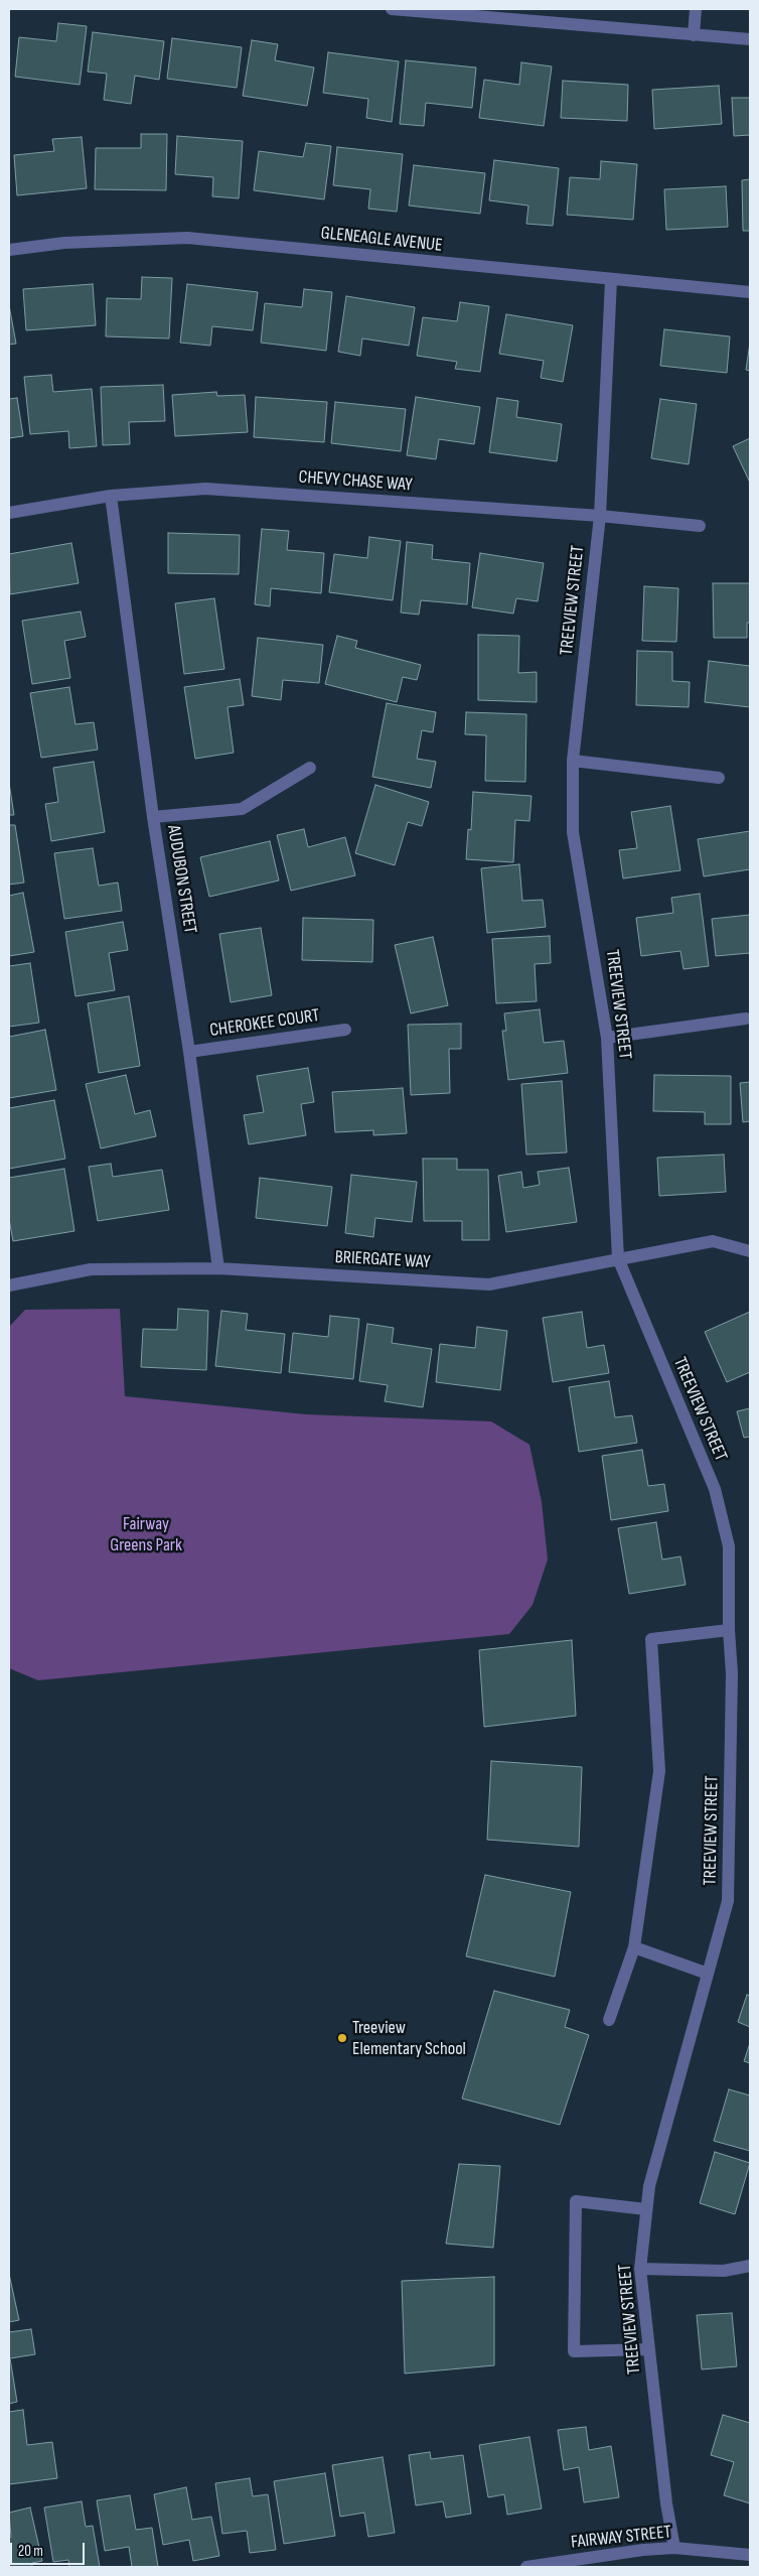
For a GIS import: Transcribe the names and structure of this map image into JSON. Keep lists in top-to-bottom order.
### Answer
{
  "streets": {
    "street": [
      "GLENEAGLE AVENUE",
      "CHEVY CHASE WAY",
      "TREEVIEW STREET",
      "AUDUBON STREET",
      "CHEROKEE COURT",
      "BRIERGATE WAY",
      "FAIRWAY STREET"
    ]
  },
  "crossings": [
    ["GLENEAGLE AVENUE", "TREEVIEW STREET"],
    ["CHEVY CHASE WAY", "TREEVIEW STREET"],
    ["CHEVY CHASE WAY", "AUDUBON STREET"],
    ["TREEVIEW STREET", "BRIERGATE WAY"],
    ["TREEVIEW STREET", "FAIRWAY STREET"],
    ["AUDUBON STREET", "CHEROKEE COURT"],
    ["AUDUBON STREET", "BRIERGATE WAY"]
  ],
  "parks": ["Fairway Greens Park"],
  "places": ["Treeview Elementary School"],
  "scale_bar": "20 m"
}
